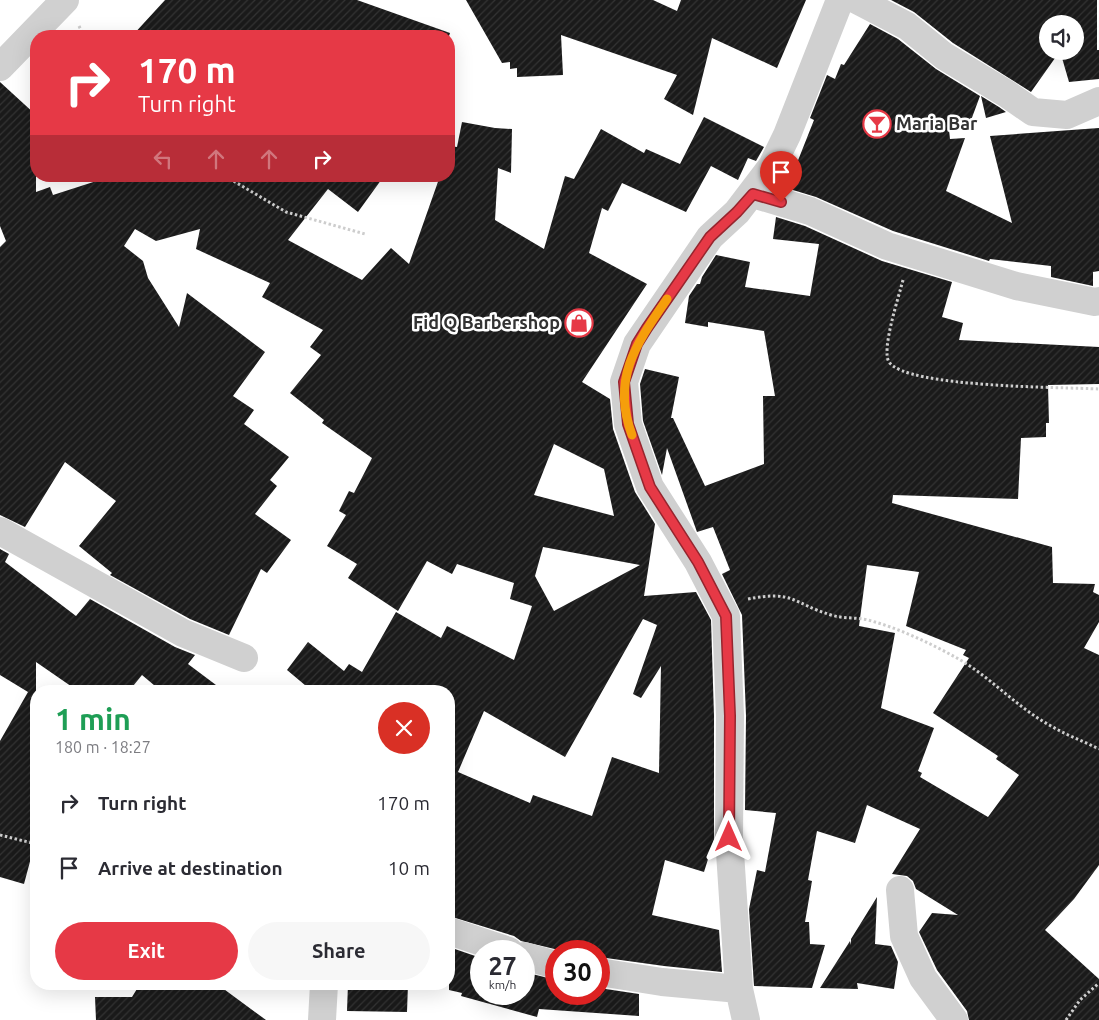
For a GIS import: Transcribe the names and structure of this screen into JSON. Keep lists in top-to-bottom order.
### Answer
{
  "places": {
    "bar": ["Maria Bar"],
    "shop": ["Fid Q Barbershop"]
  },
  "page": {
    "turn": ["170 m", "Turn right"],
    "heading": ["1 min", "180 m · 18:27"],
    "list": [
      {
        "name": "Turn right",
        "value": "170 m"
      },
      {
        "name": "Arrive at destination",
        "value": "10 m"
      }
    ],
    "buttons": ["Exit", "Share"],
    "speed": "27 km/h",
    "limit": "30"
  }
}
